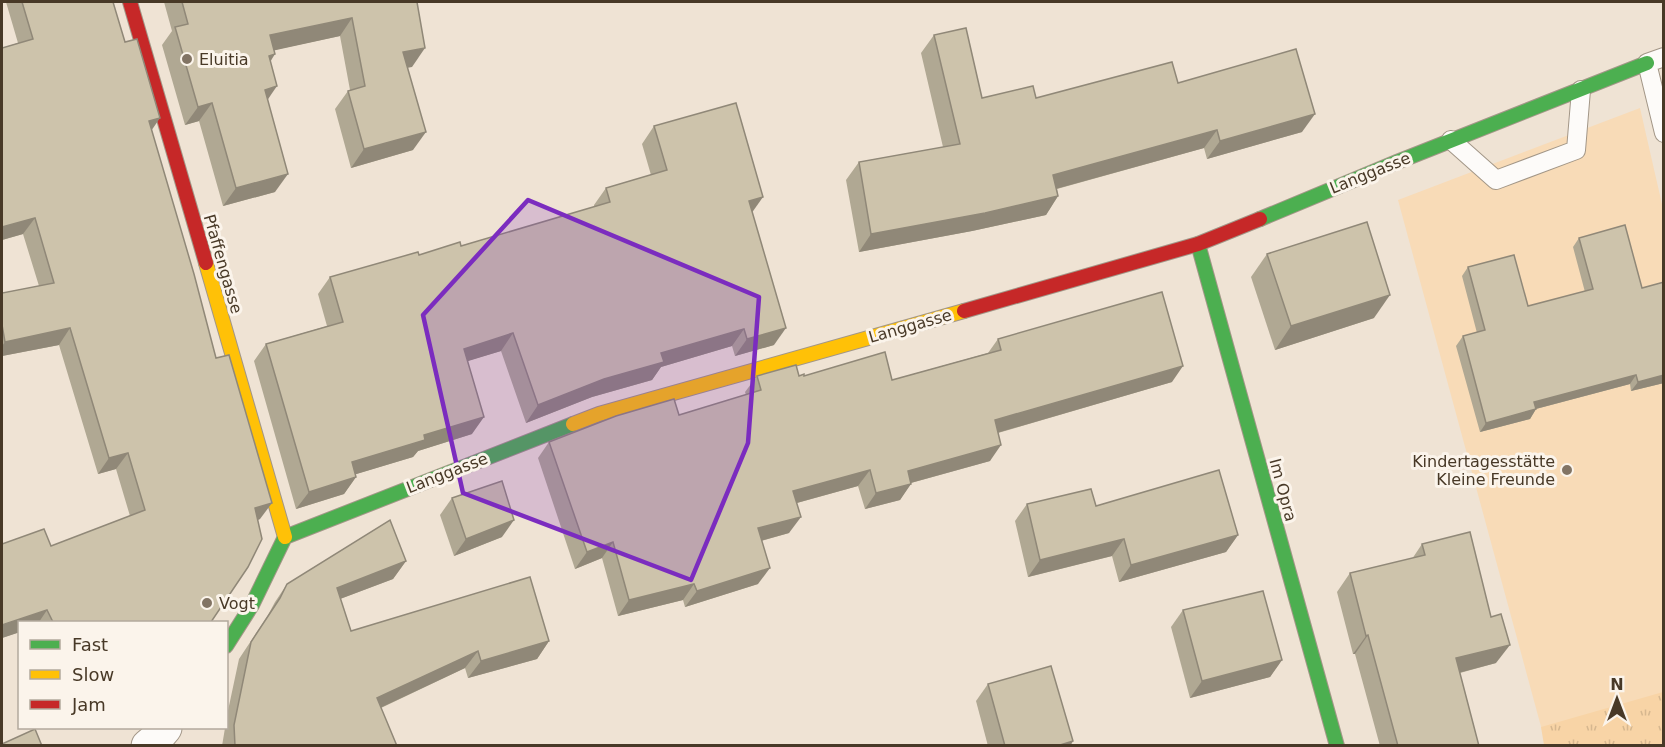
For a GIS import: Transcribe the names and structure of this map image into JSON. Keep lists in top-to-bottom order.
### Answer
{
  "streets": {
    "street": ["Langgasse", "Pfaffengasse", "Im Opra"]
  },
  "crossings": [
    ["Langgasse", "Pfaffengasse"],
    ["Langgasse", "Im Opra"]
  ],
  "places": ["Eluitia", "Kindertagesstätte Kleine Freunde", "Vogt"],
  "legend": ["Fast", "Slow", "Jam"],
  "north": "top"
}
